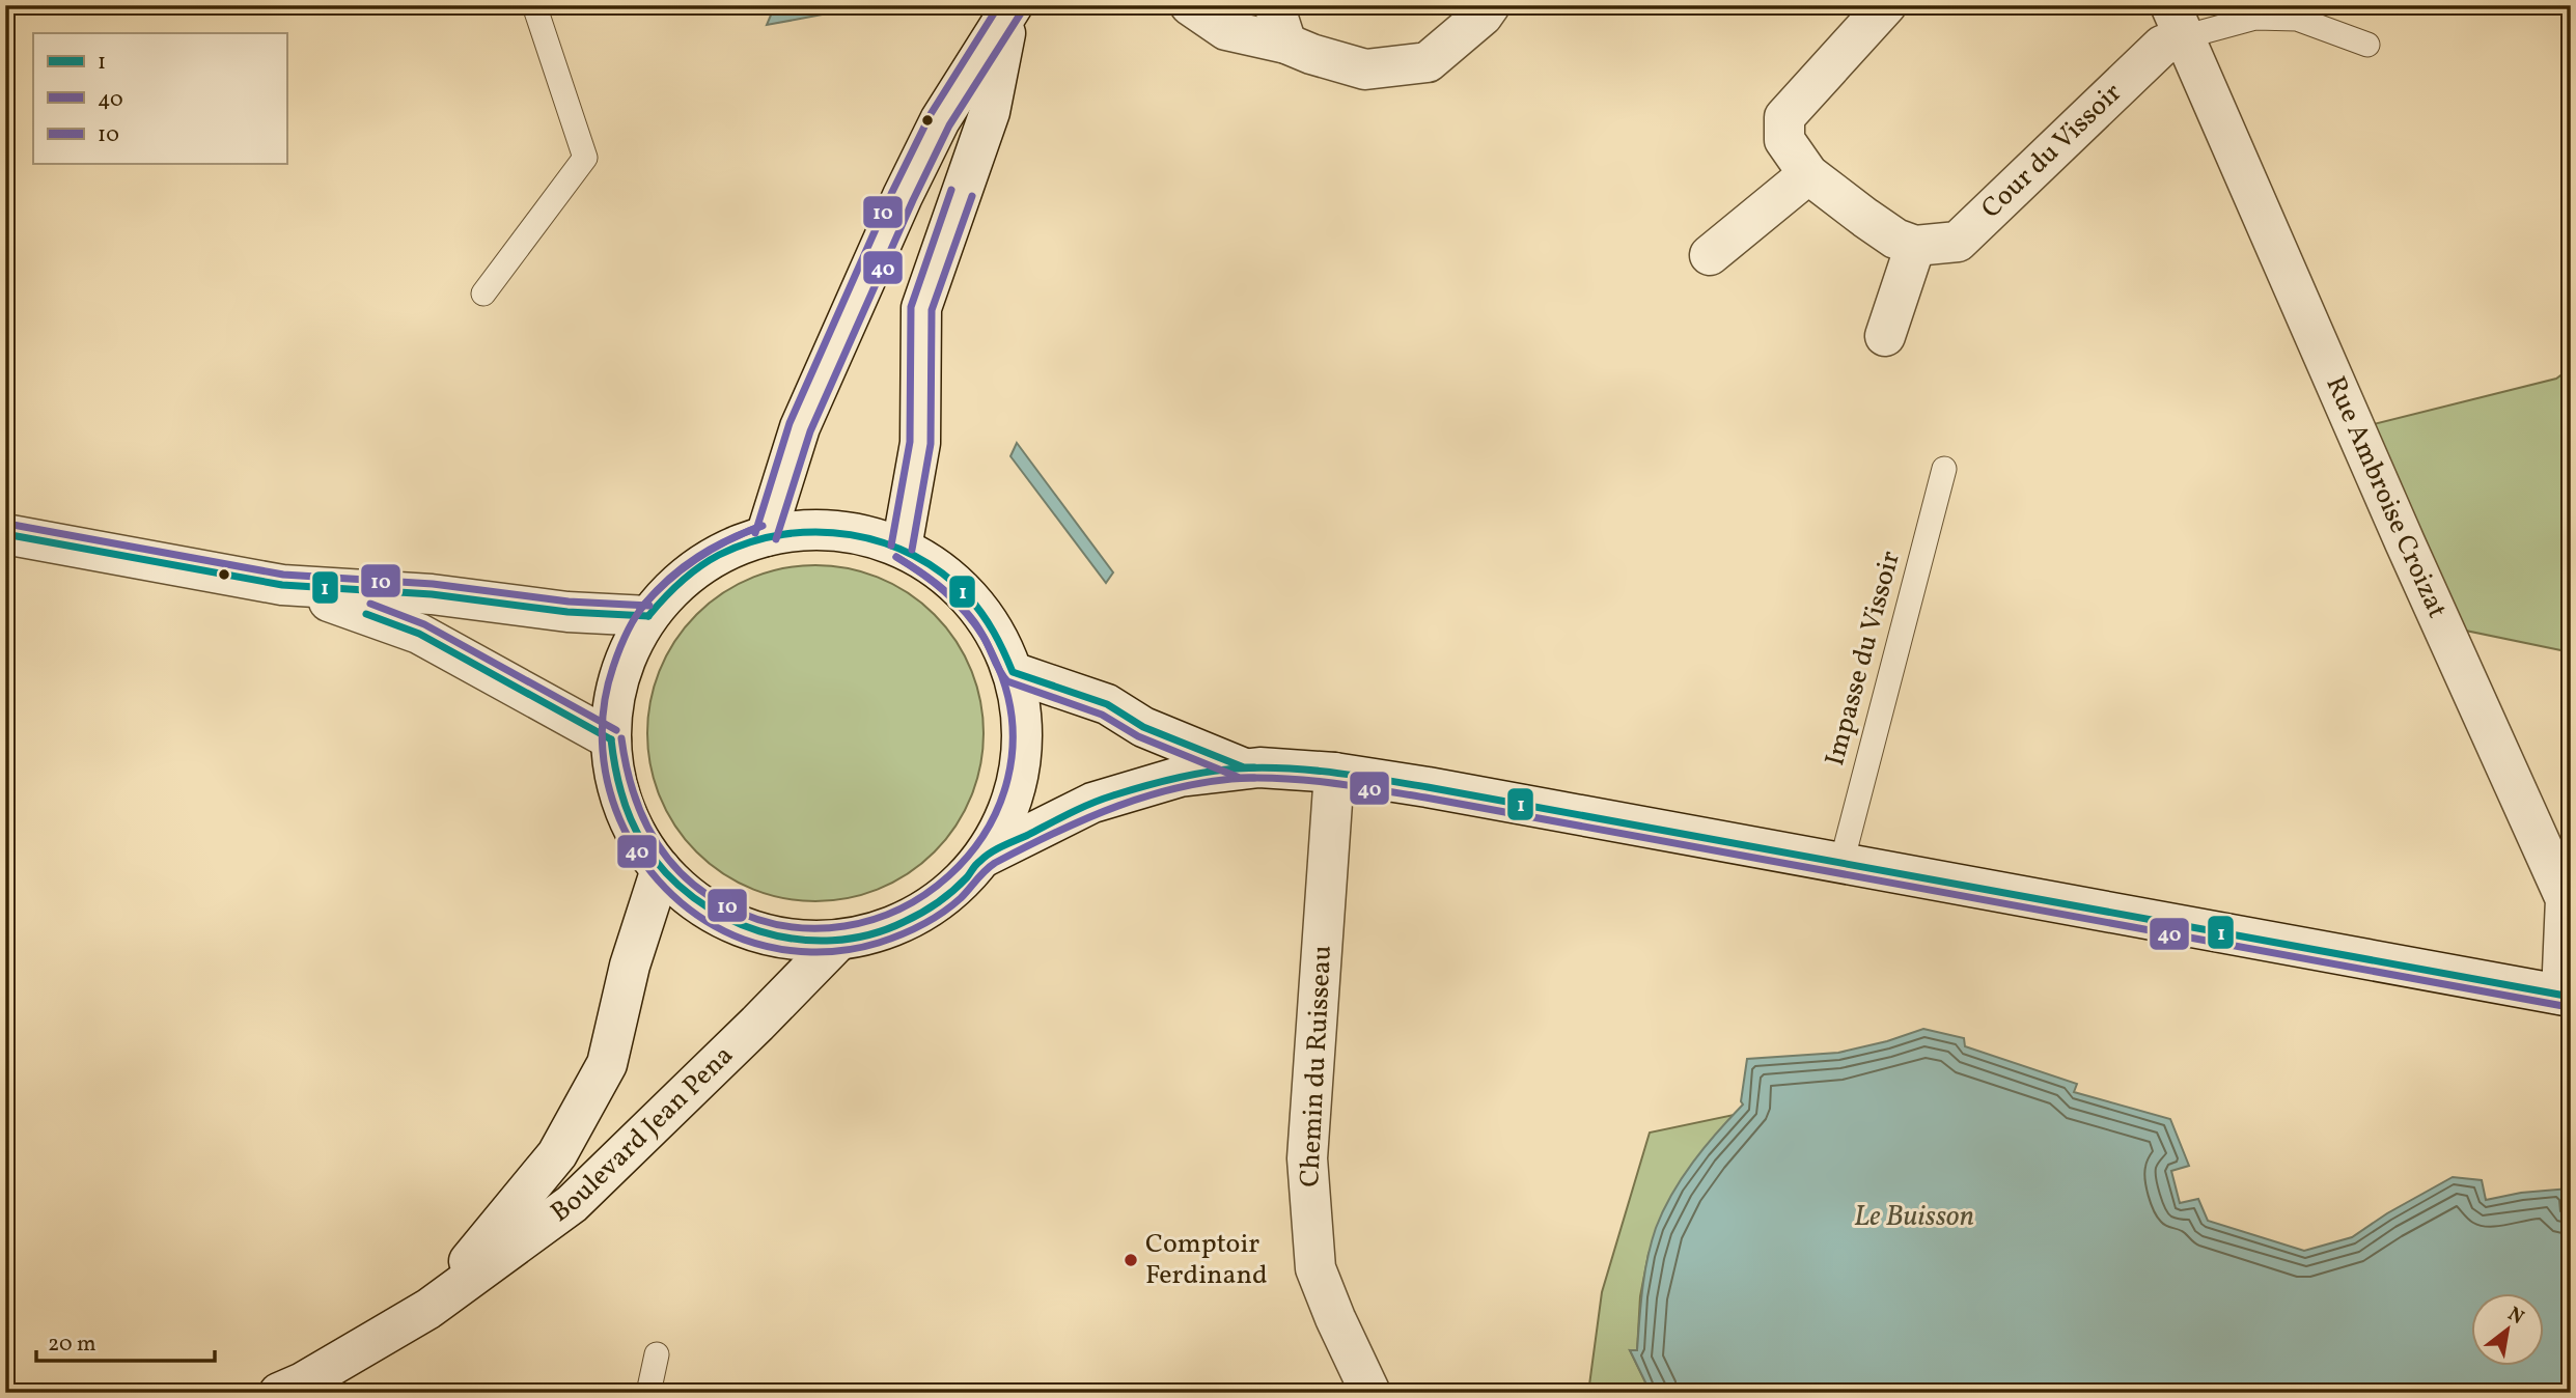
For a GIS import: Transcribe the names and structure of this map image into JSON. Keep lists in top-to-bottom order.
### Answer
{
  "streets": {
    "main road": [
      "Cour du Vissoir",
      "Rue Ambroise Croizat",
      "Chemin du Ruisseau",
      "Boulevard Jean Pena"
    ],
    "lane": ["Impasse du Vissoir"]
  },
  "crossings": [
    ["Cour du Vissoir", "Rue Ambroise Croizat"]
  ],
  "water": ["Le Buisson"],
  "places": ["Comptoir Ferdinand"],
  "lines": ["transit line 10", "transit line 40", "transit line 1"],
  "legend": ["1", "40", "10"],
  "scale_bar": "20 m",
  "north": "top right"
}
